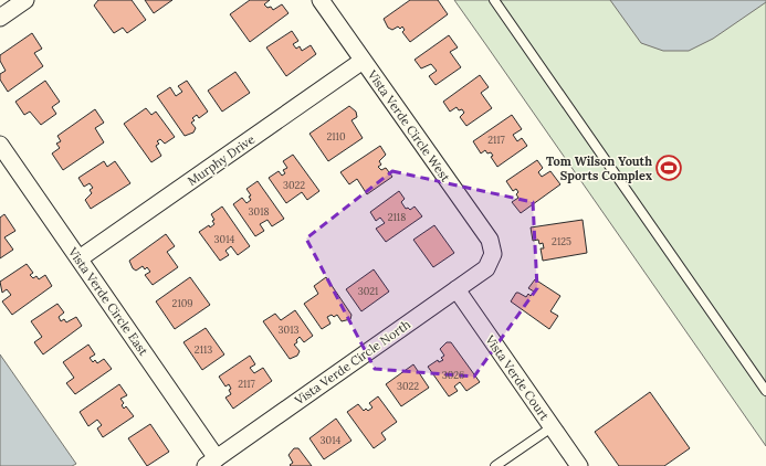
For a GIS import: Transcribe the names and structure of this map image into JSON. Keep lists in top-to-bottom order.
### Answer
{
  "streets": {
    "street": [
      "Vista Verde Circle West",
      "Murphy Drive",
      "Vista Verde Circle East",
      "Vista Verde Circle North",
      "Vista Verde Court"
    ]
  },
  "crossings": [
    ["Vista Verde Circle West", "Murphy Drive"],
    ["Vista Verde Circle West", "Vista Verde Circle North"],
    ["Murphy Drive", "Vista Verde Circle East"],
    ["Vista Verde Circle East", "Vista Verde Circle North"],
    ["Vista Verde Circle North", "Vista Verde Court"]
  ],
  "places": {
    "sports": ["Tom Wilson Youth Sports Complex"]
  },
  "house_numbers": [
    "2110",
    "2117",
    "3022",
    "3018",
    "2118",
    "3014",
    "2125",
    "3021",
    "2109",
    "3013",
    "2113",
    "3026",
    "2117",
    "3022",
    "3014"
  ]
}
